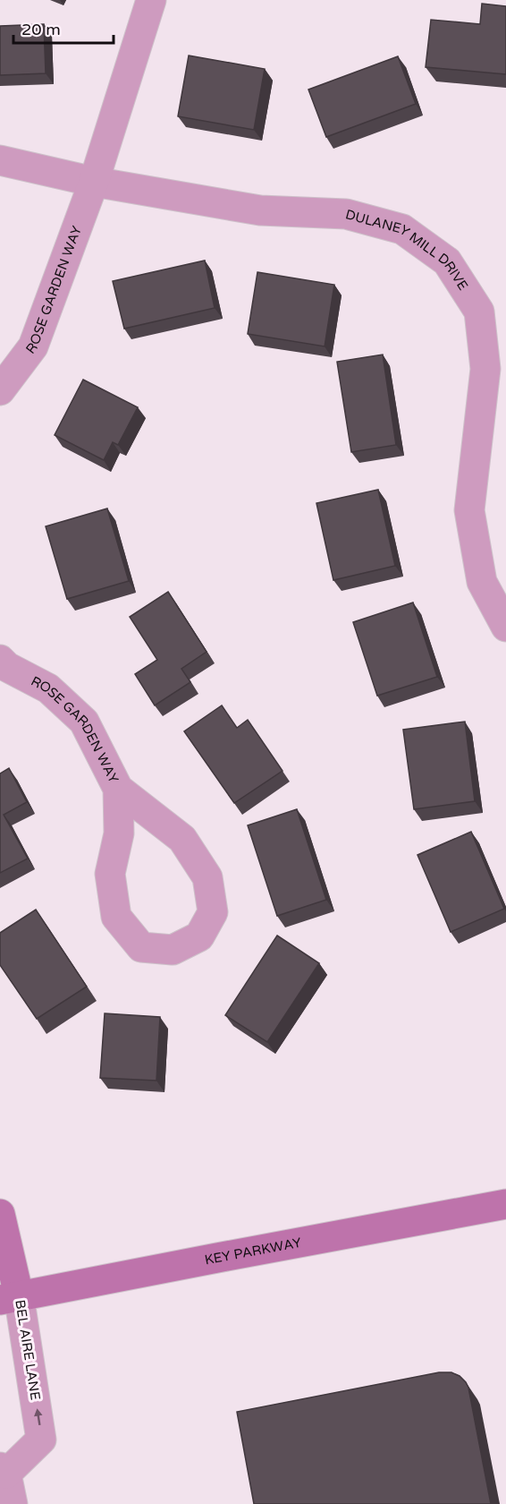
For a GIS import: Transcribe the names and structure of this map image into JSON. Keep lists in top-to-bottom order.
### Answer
{
  "streets": {
    "street": [
      "DULANEY MILL DRIVE",
      "ROSE GARDEN WAY",
      "KEY PARKWAY",
      "BEL AIRE LANE"
    ]
  },
  "crossings": [
    ["DULANEY MILL DRIVE", "ROSE GARDEN WAY"],
    ["KEY PARKWAY", "BEL AIRE LANE"]
  ],
  "one_way": ["BEL AIRE LANE"],
  "scale_bar": "20 m"
}
